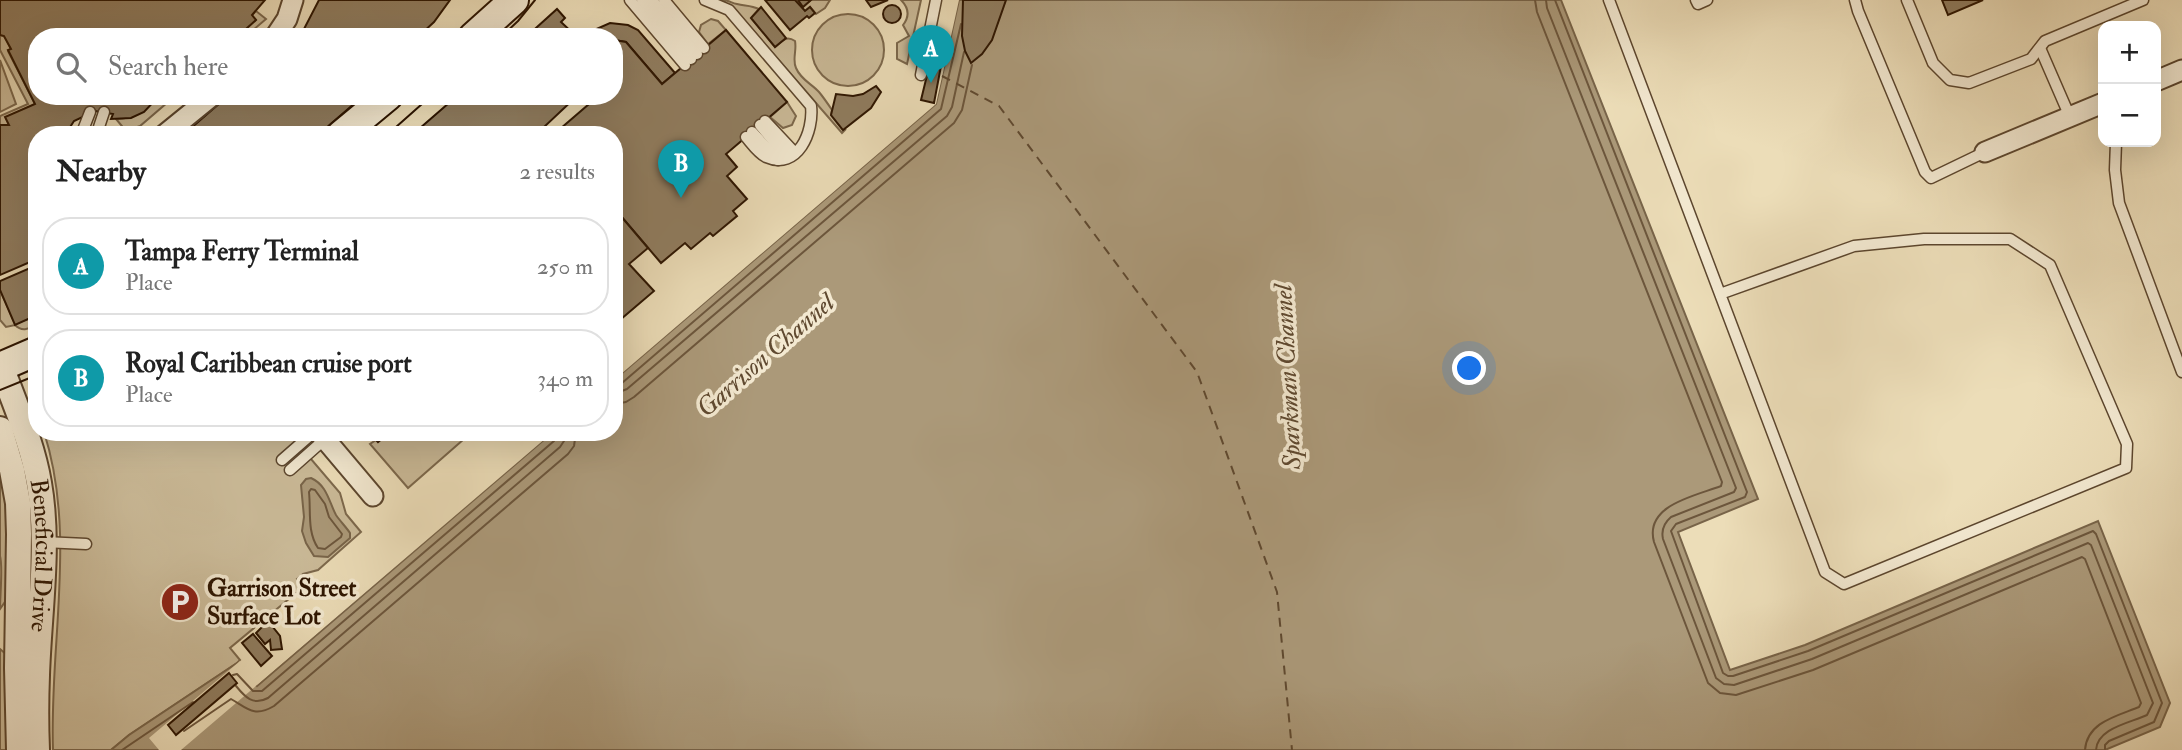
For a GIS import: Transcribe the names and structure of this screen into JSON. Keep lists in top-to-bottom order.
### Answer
{
  "streets": {
    "street": ["Beneficial Drive"]
  },
  "water": ["Garrison Channel", "Sparkman Channel"],
  "places": {
    "parking": ["Garrison Street Surface Lot"]
  },
  "page": {
    "map_buttons": ["+", "−"],
    "pins": ["A", "B"],
    "search": "Search here",
    "heading": ["Nearby", "2 results"],
    "list": [
      {
        "mark": "A",
        "name": "Tampa Ferry Terminal",
        "note": "Place",
        "value": "250 m"
      },
      {
        "mark": "B",
        "name": "Royal Caribbean cruise port",
        "note": "Place",
        "value": "340 m"
      }
    ]
  }
}
